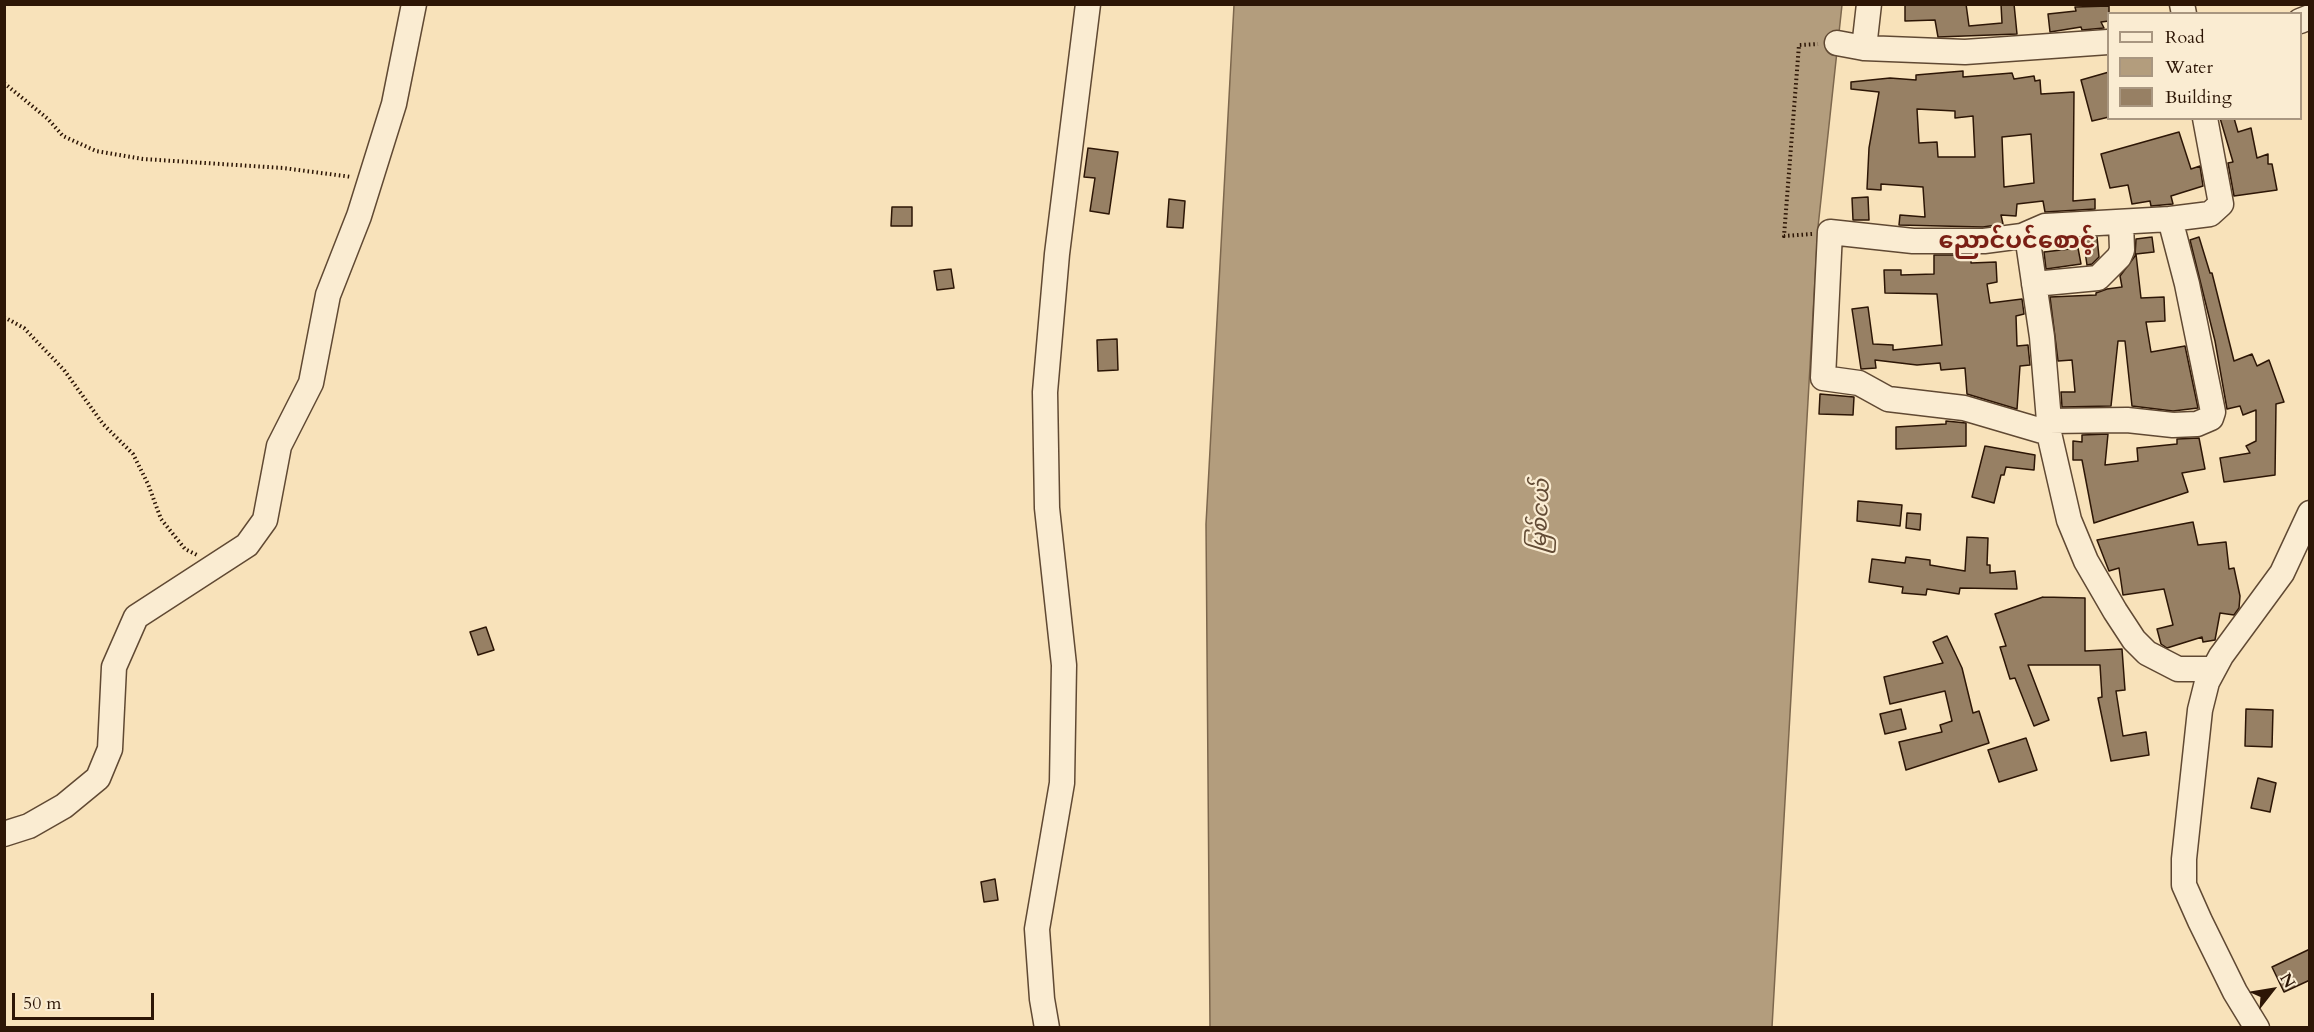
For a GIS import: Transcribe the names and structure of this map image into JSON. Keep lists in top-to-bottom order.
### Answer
{
  "districts": ["ညောင်ပင်စောင့်"],
  "water": ["မြစ်ငယ်"],
  "legend": ["Road", "Water", "Building"],
  "scale_bar": "50 m",
  "north": "top right"
}
